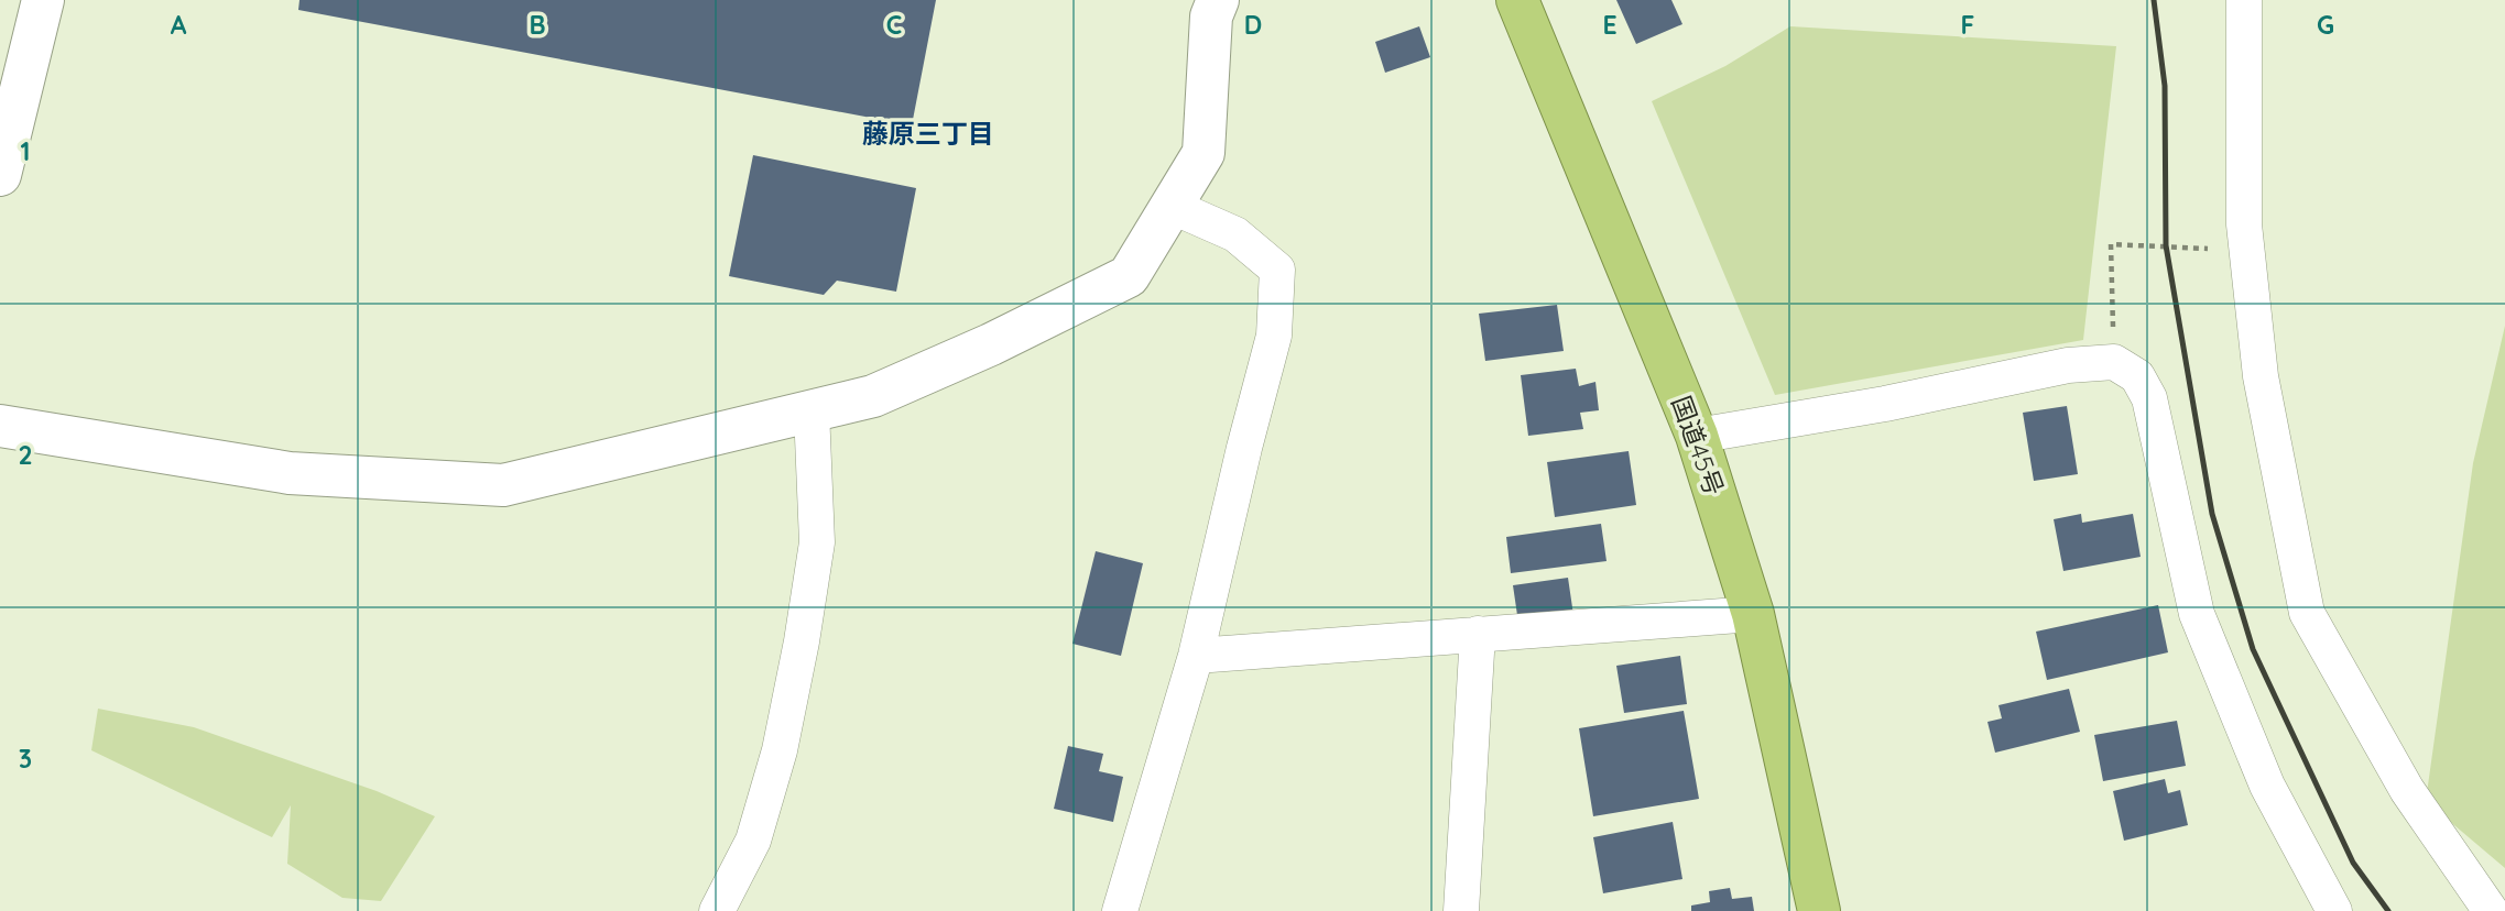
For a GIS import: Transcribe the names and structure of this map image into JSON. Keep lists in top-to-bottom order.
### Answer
{
  "streets": {
    "highway": ["国道45号"]
  },
  "districts": ["藤原三丁目"],
  "grid": {
    "columns": [
      "A",
      "B",
      "C",
      "D",
      "E",
      "F",
      "G"
    ],
    "rows": ["1", "2", "3"]
  }
}
